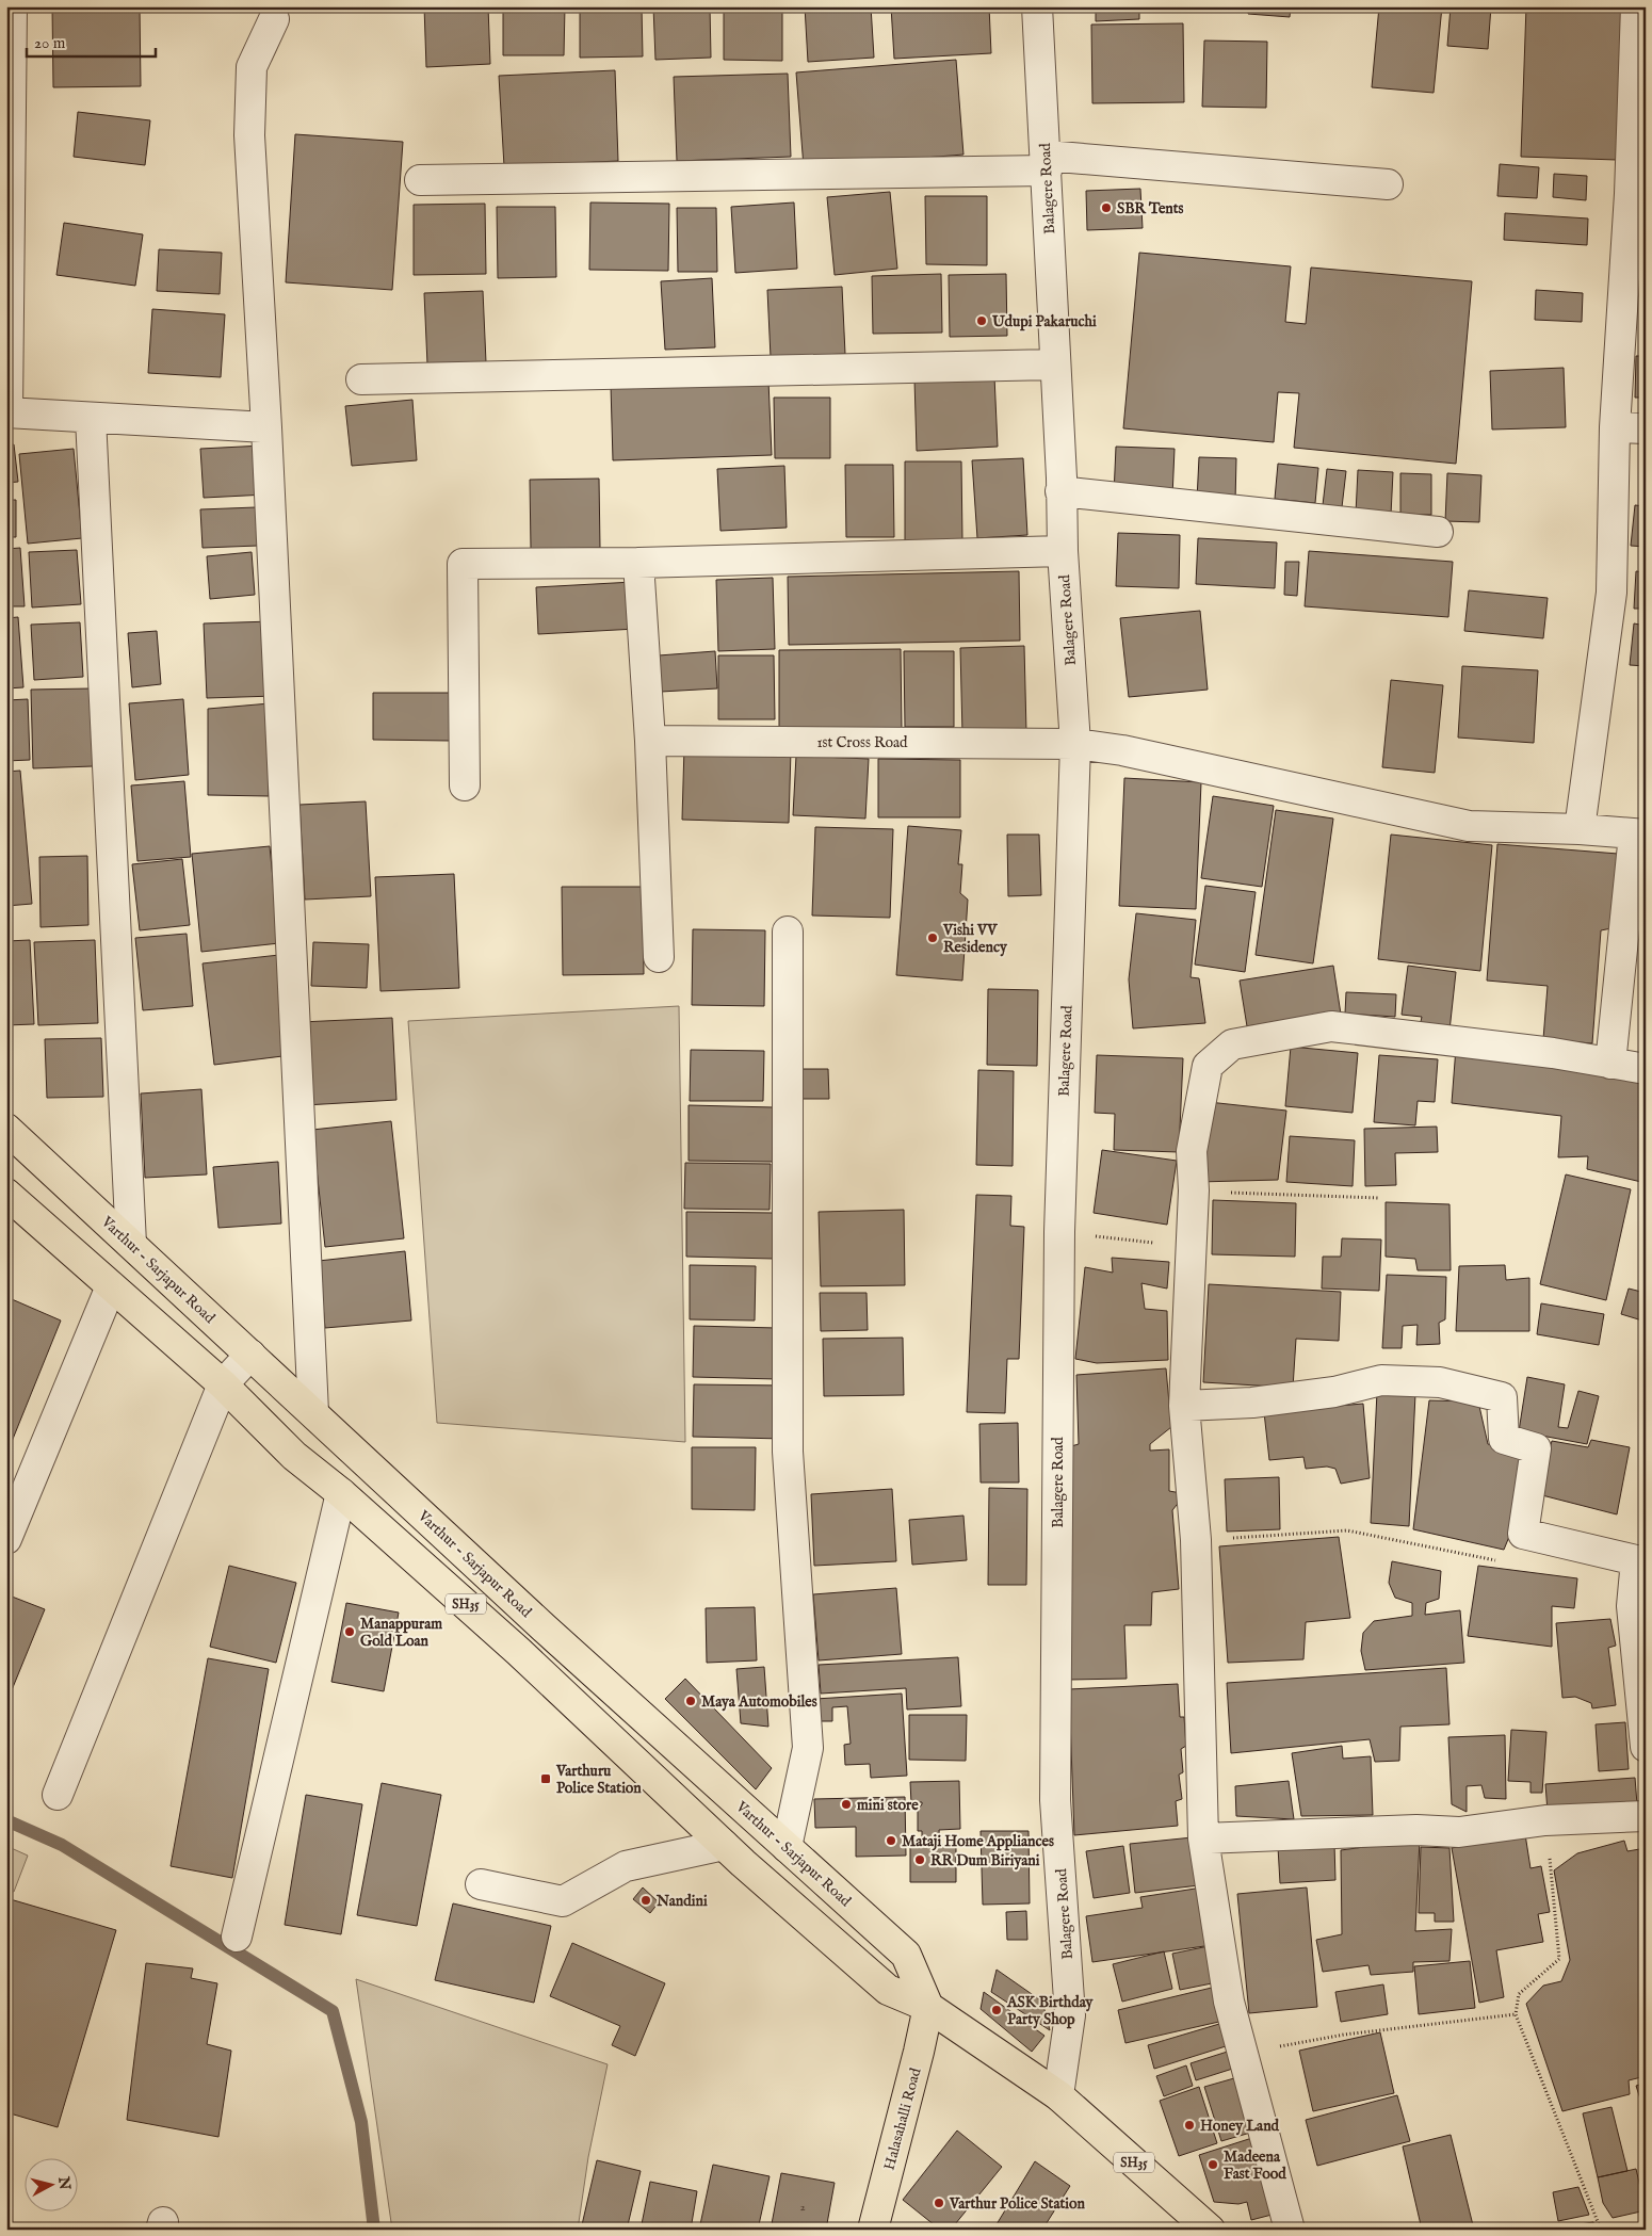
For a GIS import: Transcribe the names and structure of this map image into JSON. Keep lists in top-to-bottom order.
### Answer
{
  "streets": {
    "main road": ["Varthur - Sarjapur Road", "SH35", "Halasahalli Road"],
    "street": ["Balagere Road", "1st Cross Road"]
  },
  "crossings": [
    ["Balagere Road", "1st Cross Road"],
    ["Balagere Road", "SH35"],
    ["Varthur - Sarjapur Road", "SH35"],
    ["Varthur - Sarjapur Road", "Halasahalli Road"],
    ["SH35", "Halasahalli Road"]
  ],
  "places": {
    "other": [
      "SBR Tents",
      "Udupi Pakaruchi",
      "Vishi VV Residency",
      "Manappuram Gold Loan",
      "Maya Automobiles",
      "mini store",
      "Mataji Home Appliances",
      "RR Dum Biriyani",
      "Nandini",
      "ASK Birthday Party Shop",
      "Honey Land",
      "Madeena Fast Food",
      "Varthur Police Station"
    ],
    "transit": ["Varthuru Police Station"]
  },
  "house_numbers": ["2"],
  "scale_bar": "20 m",
  "north": "right"
}
